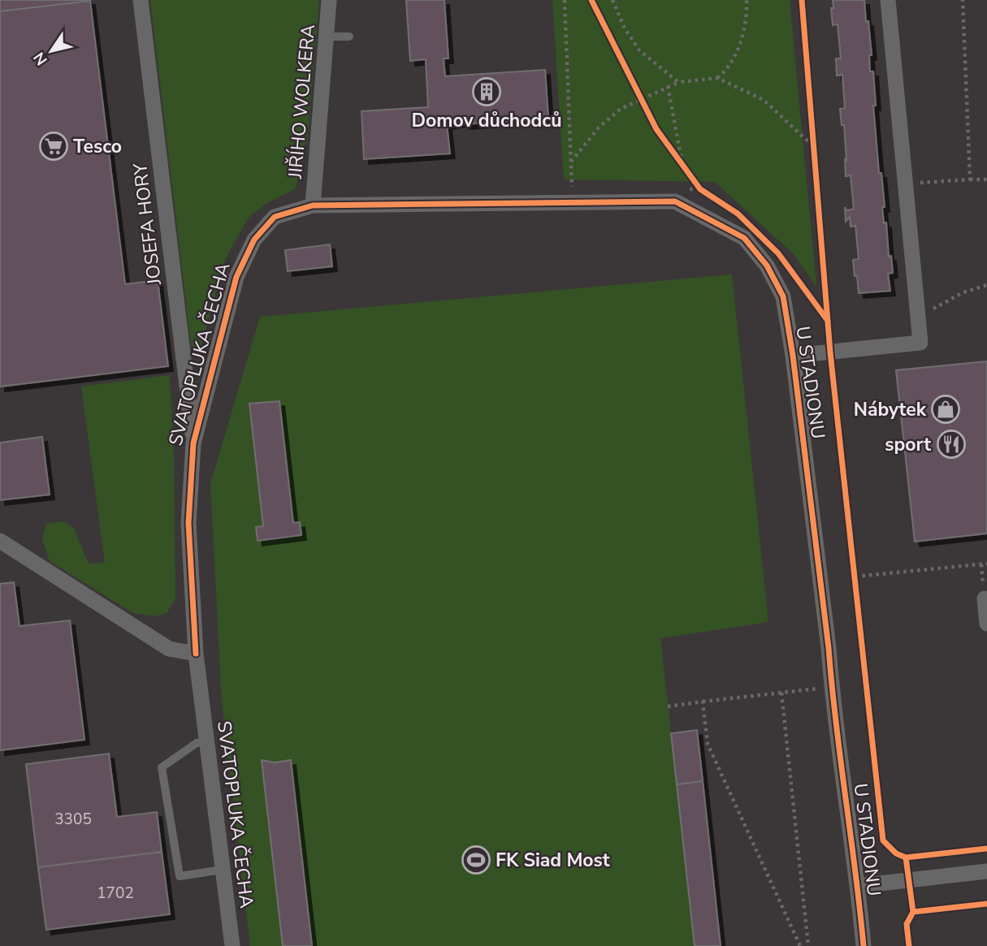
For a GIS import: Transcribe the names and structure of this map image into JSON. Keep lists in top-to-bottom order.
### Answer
{
  "streets": {
    "street": [
      "JIŘÍHO WOLKERA",
      "JOSEFA HORY",
      "SVATOPLUKA ČECHA",
      "U STADIONU"
    ]
  },
  "crossings": [
    ["JIŘÍHO WOLKERA", "SVATOPLUKA ČECHA"],
    ["JIŘÍHO WOLKERA", "U STADIONU"],
    ["JOSEFA HORY", "SVATOPLUKA ČECHA"],
    ["SVATOPLUKA ČECHA", "U STADIONU"]
  ],
  "places": {
    "building": ["Domov důchodců"],
    "supermarket": ["Tesco"],
    "shop": ["Nábytek"],
    "restaurant": ["sport"],
    "sports": ["FK Siad Most"]
  },
  "house_numbers": ["3305", "1702"],
  "north": "bottom left"
}
